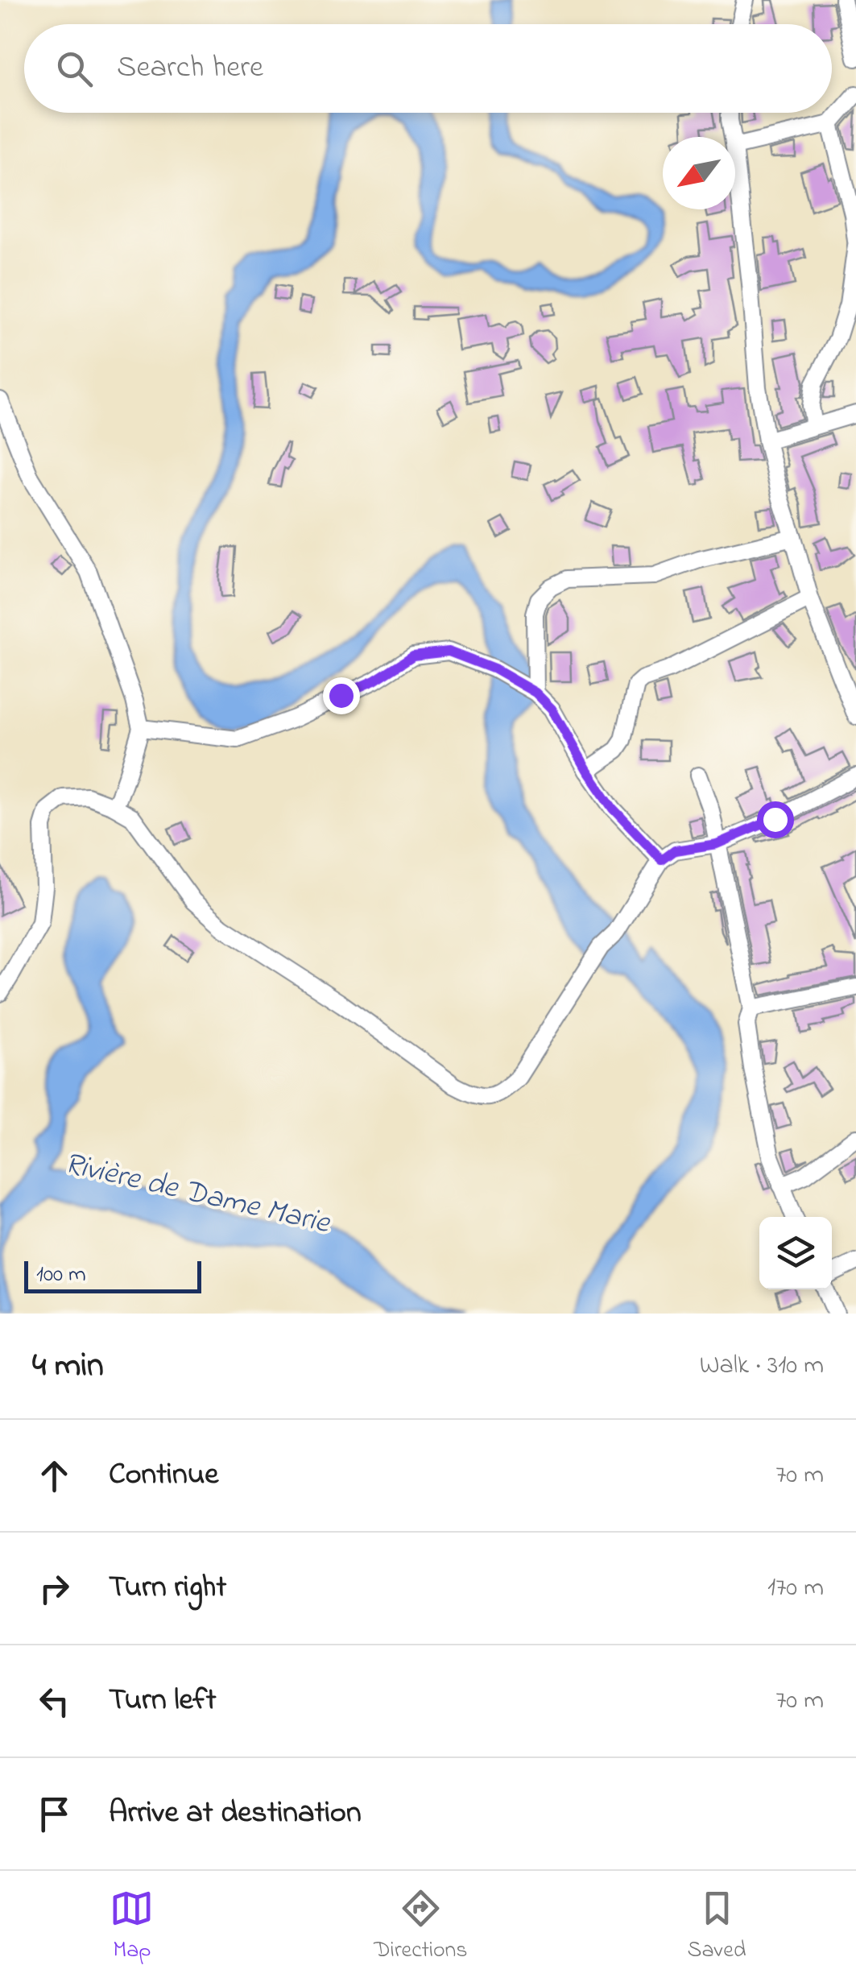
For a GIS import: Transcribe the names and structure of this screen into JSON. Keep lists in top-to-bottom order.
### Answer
{
  "water": ["Rivière de Dame Marie"],
  "scale_bar": "100 m",
  "north": "bottom left",
  "page": {
    "search": "Search here",
    "scale": "100 m",
    "heading": ["4 min", "Walk · 310 m"],
    "list": [
      ["Continue", "70 m"],
      ["Turn right", "170 m"],
      ["Turn left", "70 m"],
      "Arrive at destination"
    ],
    "nav": ["Map", "Directions", "Saved"]
  }
}
